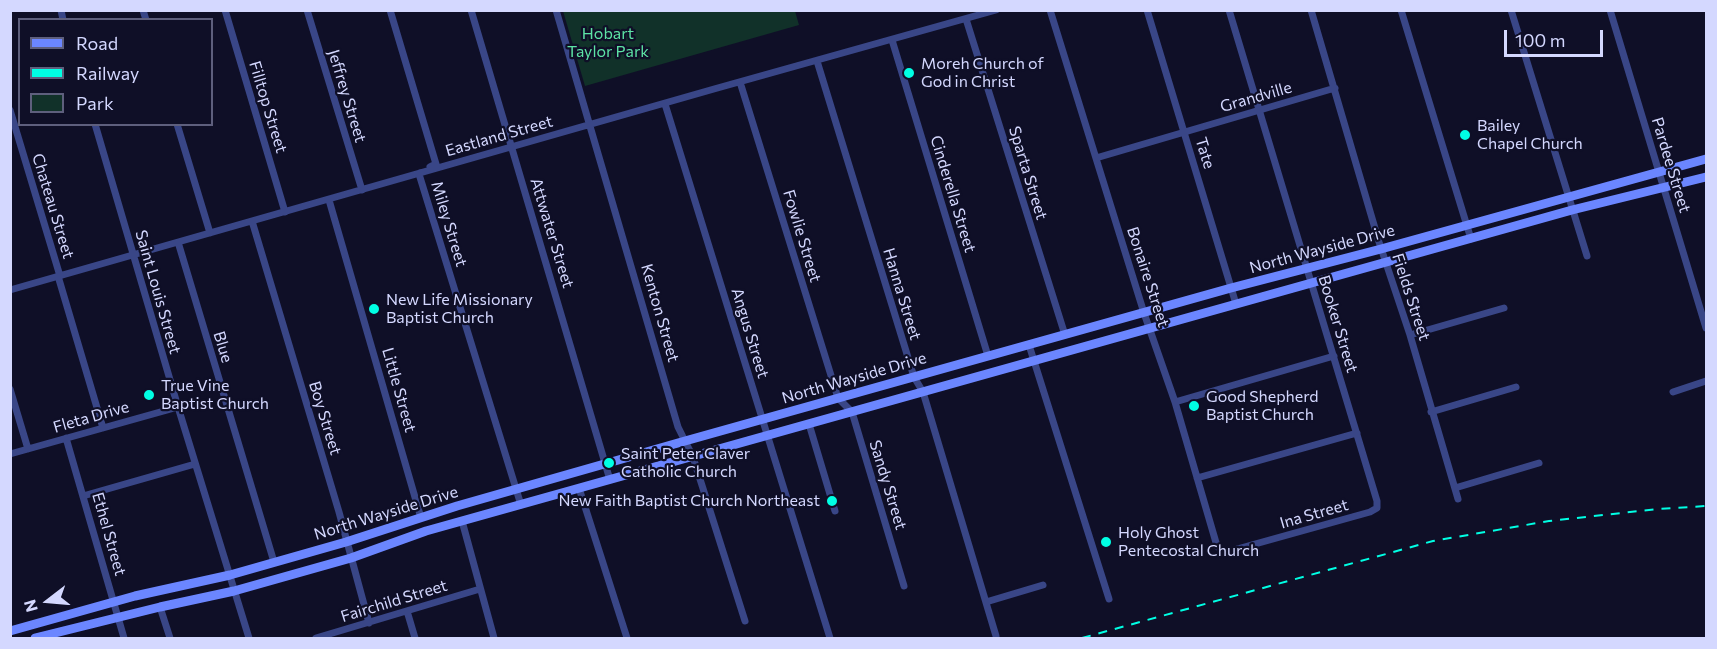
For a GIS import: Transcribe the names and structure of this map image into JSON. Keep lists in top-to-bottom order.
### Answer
{
  "streets": {
    "main road": ["North Wayside Drive"],
    "street": [
      "Jeffrey Street",
      "Grandville",
      "Filltop Street",
      "Eastland Street",
      "Tate",
      "Pardee Street",
      "Sparta Street",
      "Cinderella Street",
      "Chateau Street",
      "Miley Street",
      "Attwater Street",
      "Fowlie Street",
      "Bonaire Street",
      "Saint Louis Street",
      "Hanna Street",
      "Fields Street",
      "Kenton Street",
      "Booker Street",
      "Angus Street",
      "Blue",
      "Little Street",
      "Fleta Drive",
      "Boy Street",
      "Sandy Street",
      "Ina Street",
      "Ethel Street",
      "Fairchild Street"
    ]
  },
  "crossings": [
    ["Jeffrey Street", "Eastland Street"],
    ["Grandville", "Tate"],
    ["Grandville", "Bonaire Street"],
    ["Grandville", "Fields Street"],
    ["Grandville", "Booker Street"],
    ["Filltop Street", "Eastland Street"],
    ["Eastland Street", "Sparta Street"],
    ["Eastland Street", "Cinderella Street"],
    ["Eastland Street", "Chateau Street"],
    ["Eastland Street", "Miley Street"],
    ["Eastland Street", "Attwater Street"],
    ["Eastland Street", "Fowlie Street"],
    ["Eastland Street", "Saint Louis Street"],
    ["Eastland Street", "Hanna Street"],
    ["Eastland Street", "Kenton Street"],
    ["Eastland Street", "Angus Street"],
    ["Eastland Street", "Blue"],
    ["Eastland Street", "Little Street"],
    ["Eastland Street", "Boy Street"],
    ["Tate", "North Wayside Drive"],
    ["Pardee Street", "North Wayside Drive"],
    ["Sparta Street", "North Wayside Drive"],
    ["Cinderella Street", "North Wayside Drive"],
    ["Chateau Street", "Fleta Drive"],
    ["Miley Street", "North Wayside Drive"],
    ["Attwater Street", "North Wayside Drive"],
    ["Fowlie Street", "North Wayside Drive"],
    ["Fowlie Street", "Sandy Street"],
    ["North Wayside Drive", "Bonaire Street"],
    ["North Wayside Drive", "Saint Louis Street"],
    ["North Wayside Drive", "Hanna Street"],
    ["North Wayside Drive", "Fields Street"],
    ["North Wayside Drive", "Kenton Street"],
    ["North Wayside Drive", "Booker Street"],
    ["North Wayside Drive", "Angus Street"],
    ["North Wayside Drive", "Blue"],
    ["North Wayside Drive", "Little Street"],
    ["North Wayside Drive", "Boy Street"],
    ["North Wayside Drive", "Sandy Street"],
    ["North Wayside Drive", "Ethel Street"],
    ["Bonaire Street", "Ina Street"],
    ["Saint Louis Street", "Fleta Drive"],
    ["Booker Street", "Ina Street"],
    ["Fleta Drive", "Ethel Street"],
    ["Boy Street", "Fairchild Street"]
  ],
  "parks": ["Hobart Taylor Park"],
  "places": [
    "Moreh Church of God in Christ",
    "Bailey Chapel Church",
    "New Life Missionary Baptist Church",
    "True Vine Baptist Church",
    "Good Shepherd Baptist Church",
    "Saint Peter Claver Catholic Church",
    "New Faith Baptist Church Northeast",
    "Holy Ghost Pentecostal Church"
  ],
  "legend": ["Road", "Railway", "Park"],
  "scale_bar": "100 m",
  "north": "left"
}
